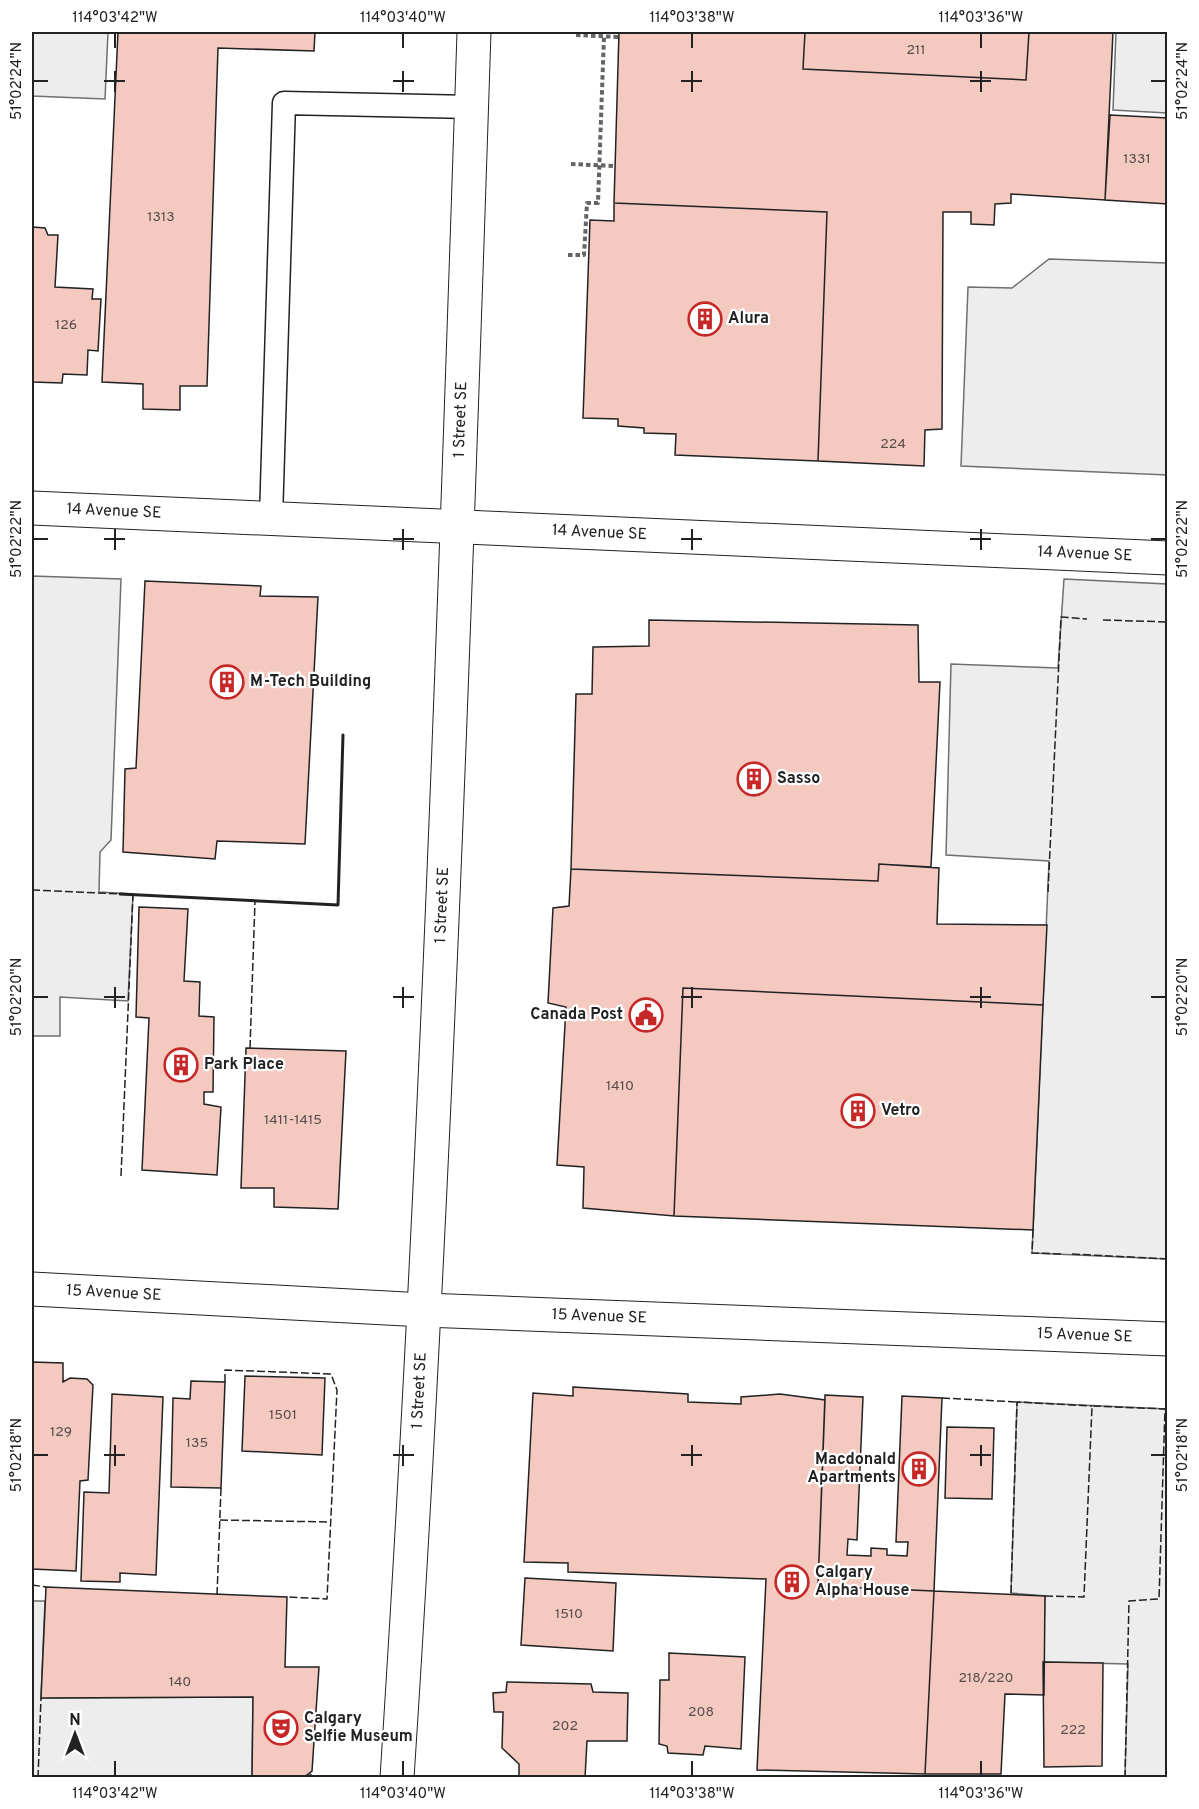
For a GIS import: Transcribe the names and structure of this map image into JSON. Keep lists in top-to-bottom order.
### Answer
{
  "streets": {
    "street": ["1 Street SE", "14 Avenue SE", "15 Avenue SE"]
  },
  "crossings": [
    ["1 Street SE", "14 Avenue SE"],
    ["1 Street SE", "15 Avenue SE"]
  ],
  "places": {
    "building": [
      "Alura",
      "M-Tech Building",
      "Sasso",
      "Park Place",
      "Vetro",
      "Macdonald Apartments",
      "Calgary Alpha House"
    ],
    "public building": ["Canada Post"],
    "theatre": ["Calgary Selfie Museum"]
  },
  "house_numbers": [
    "211",
    "1331",
    "1313",
    "126",
    "224",
    "1410",
    "1411-1415",
    "1501",
    "129",
    "135",
    "1510",
    "218/220",
    "140",
    "208",
    "202",
    "222"
  ],
  "north": "top",
  "coordinates": [
    "114°03'42\"W",
    "114°03'40\"W",
    "114°03'38\"W",
    "114°03'36\"W",
    "51°02'24\"N",
    "51°02'22\"N",
    "51°02'20\"N",
    "51°02'18\"N"
  ]
}
